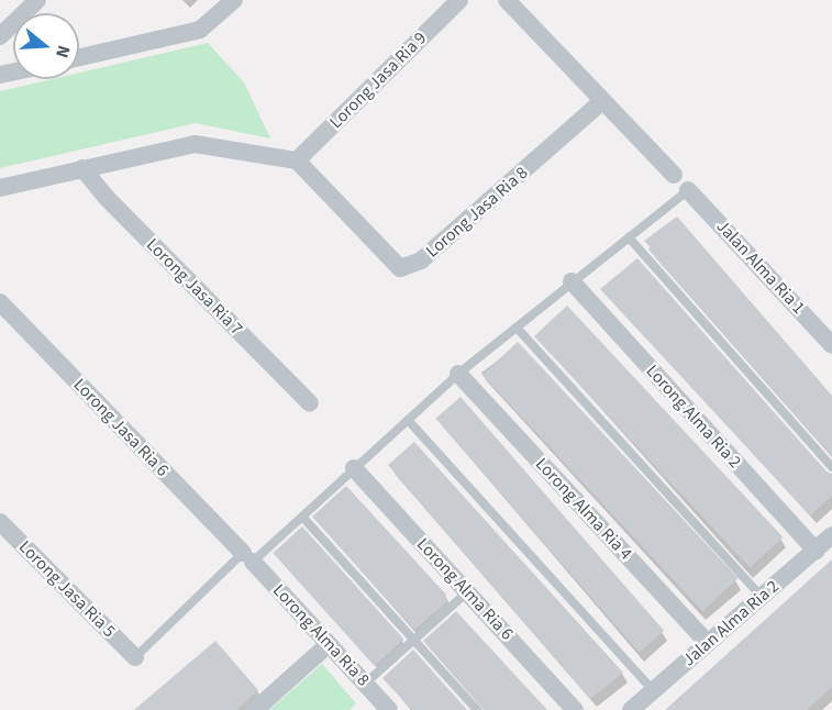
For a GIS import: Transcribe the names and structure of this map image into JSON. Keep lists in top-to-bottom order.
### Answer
{
  "streets": {
    "street": [
      "Lorong Jasa Ria 9",
      "Lorong Jasa Ria 8",
      "Jalan Alma Ria 1",
      "Lorong Jasa Ria 7",
      "Lorong Alma Ria 2",
      "Lorong Jasa Ria 6",
      "Lorong Alma Ria 4",
      "Lorong Jasa Ria 5",
      "Lorong Alma Ria 6",
      "Jalan Alma Ria 2",
      "Lorong Alma Ria 8"
    ]
  },
  "crossings": [
    ["Lorong Jasa Ria 9", "Lorong Jasa Ria 8"],
    ["Lorong Alma Ria 2", "Jalan Alma Ria 2"],
    ["Lorong Jasa Ria 6", "Lorong Alma Ria 8"],
    ["Lorong Alma Ria 4", "Jalan Alma Ria 2"]
  ],
  "north": "right"
}
